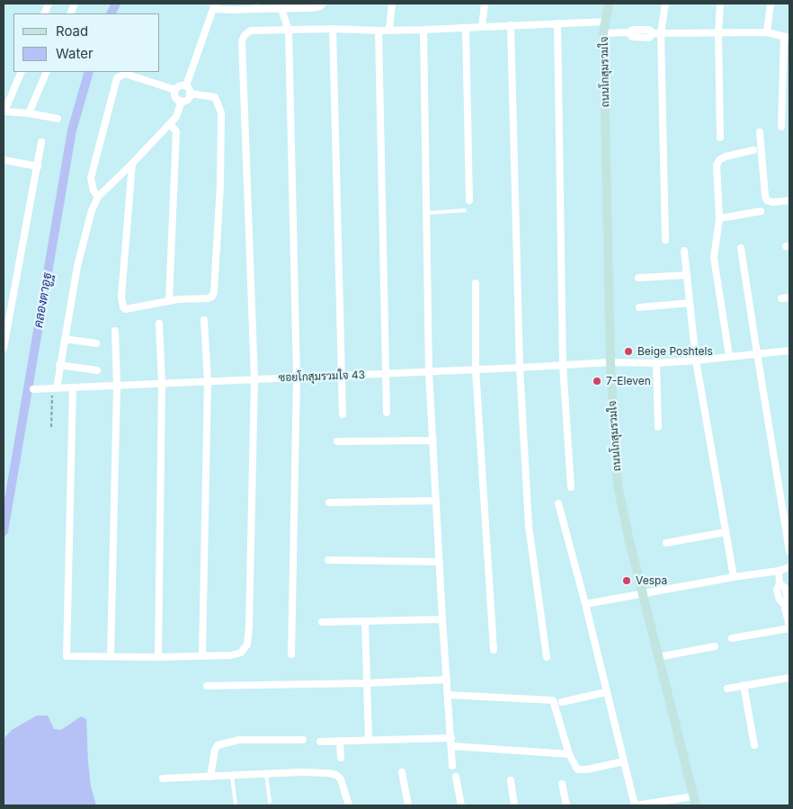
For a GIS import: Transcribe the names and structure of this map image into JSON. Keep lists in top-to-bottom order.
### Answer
{
  "streets": {
    "street": ["ถนนโกสุมรวมใจ", "ซอยโกสุมรวมใจ 43"]
  },
  "crossings": [
    ["ถนนโกสุมรวมใจ", "ซอยโกสุมรวมใจ 43"]
  ],
  "water": ["คลองตาอูฐ"],
  "places": ["Beige Poshtels", "7-Eleven", "Vespa"],
  "legend": ["Road", "Water"]
}
